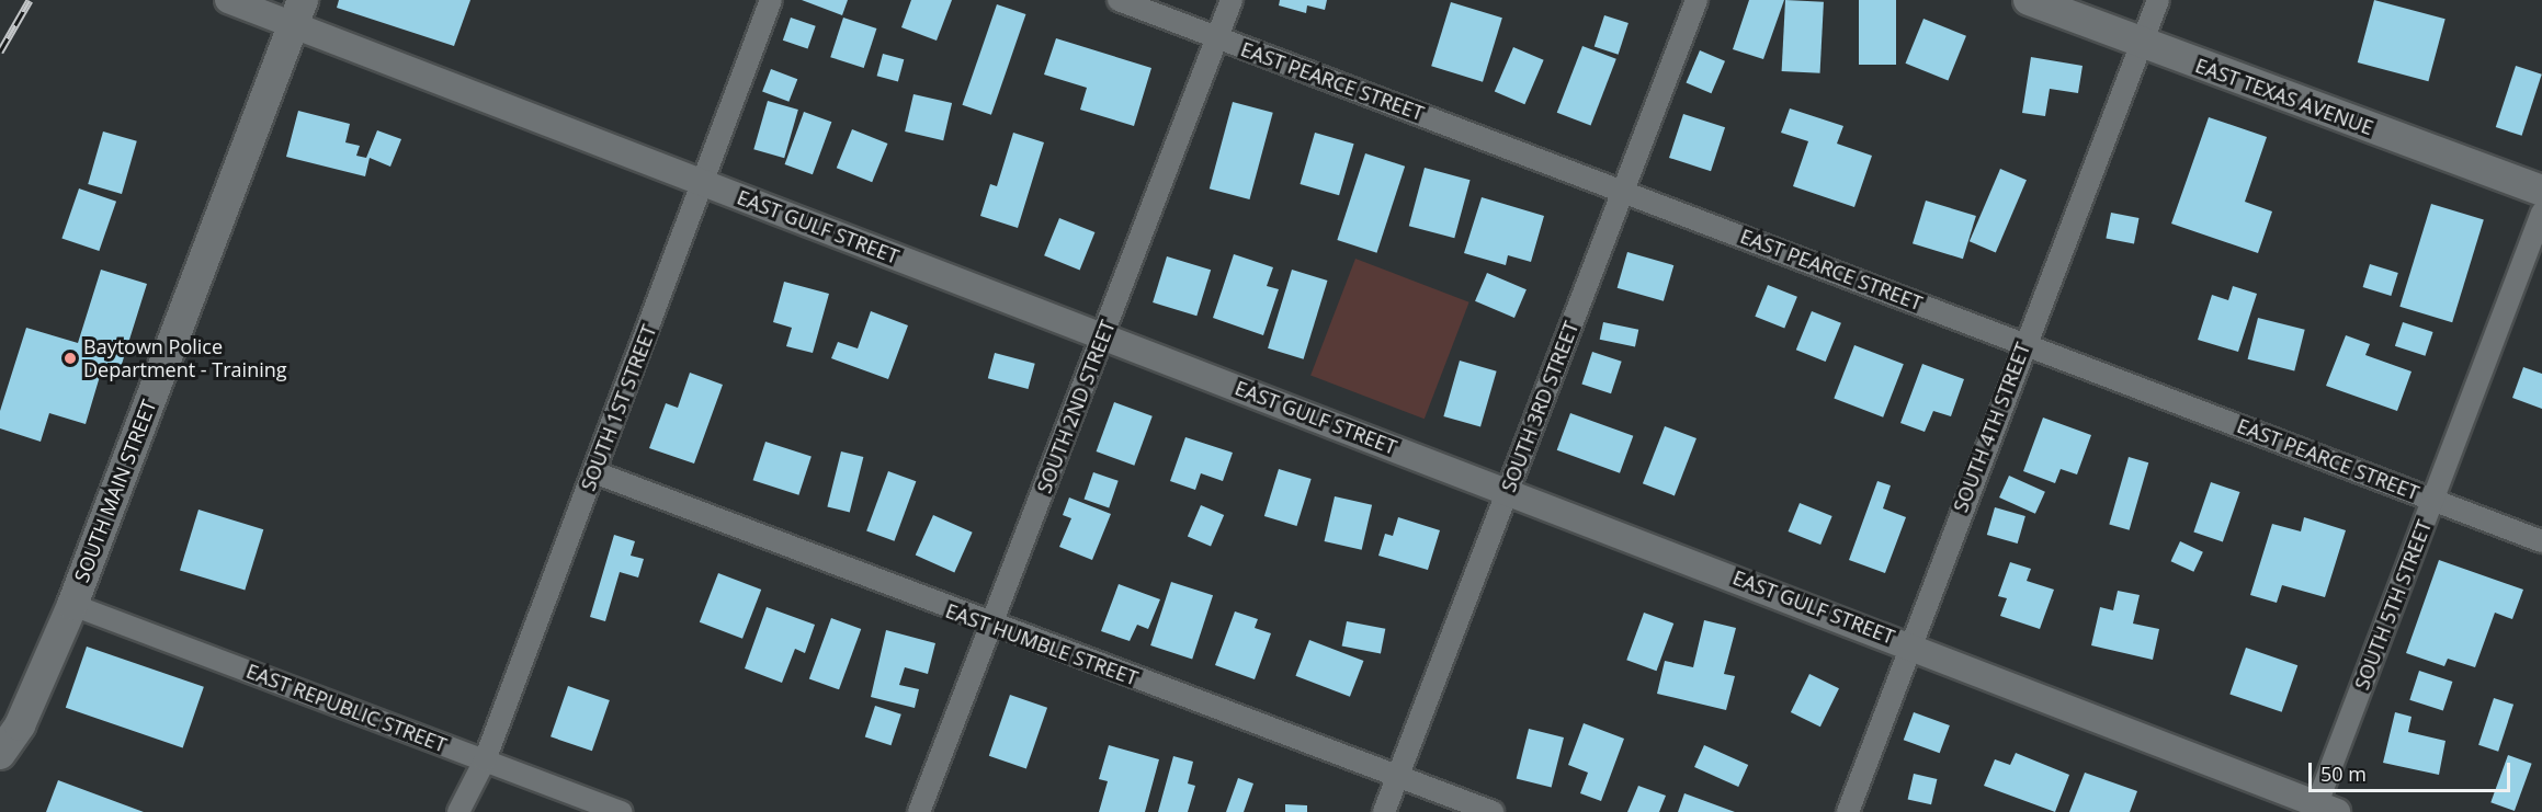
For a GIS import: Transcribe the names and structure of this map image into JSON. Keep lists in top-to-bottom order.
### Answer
{
  "streets": {
    "main road": ["EAST TEXAS AVENUE", "SOUTH MAIN STREET"],
    "street": [
      "EAST PEARCE STREET",
      "EAST GULF STREET",
      "SOUTH 2ND STREET",
      "SOUTH 3RD STREET",
      "SOUTH 1ST STREET",
      "SOUTH 4TH STREET",
      "SOUTH 5TH STREET",
      "EAST HUMBLE STREET",
      "EAST REPUBLIC STREET"
    ]
  },
  "crossings": [
    ["EAST PEARCE STREET", "SOUTH 2ND STREET"],
    ["EAST PEARCE STREET", "SOUTH 3RD STREET"],
    ["EAST PEARCE STREET", "SOUTH 4TH STREET"],
    ["EAST PEARCE STREET", "SOUTH 5TH STREET"],
    ["EAST TEXAS AVENUE", "SOUTH 4TH STREET"],
    ["EAST GULF STREET", "SOUTH 2ND STREET"],
    ["EAST GULF STREET", "SOUTH 3RD STREET"],
    ["EAST GULF STREET", "SOUTH 1ST STREET"],
    ["EAST GULF STREET", "SOUTH 4TH STREET"],
    ["EAST GULF STREET", "SOUTH MAIN STREET"],
    ["EAST GULF STREET", "SOUTH 5TH STREET"],
    ["SOUTH 2ND STREET", "EAST HUMBLE STREET"],
    ["SOUTH 3RD STREET", "EAST HUMBLE STREET"],
    ["SOUTH 1ST STREET", "EAST HUMBLE STREET"],
    ["SOUTH 1ST STREET", "EAST REPUBLIC STREET"],
    ["SOUTH MAIN STREET", "EAST REPUBLIC STREET"]
  ],
  "places": ["Baytown Police Department - Training"],
  "scale_bar": "50 m"
}
